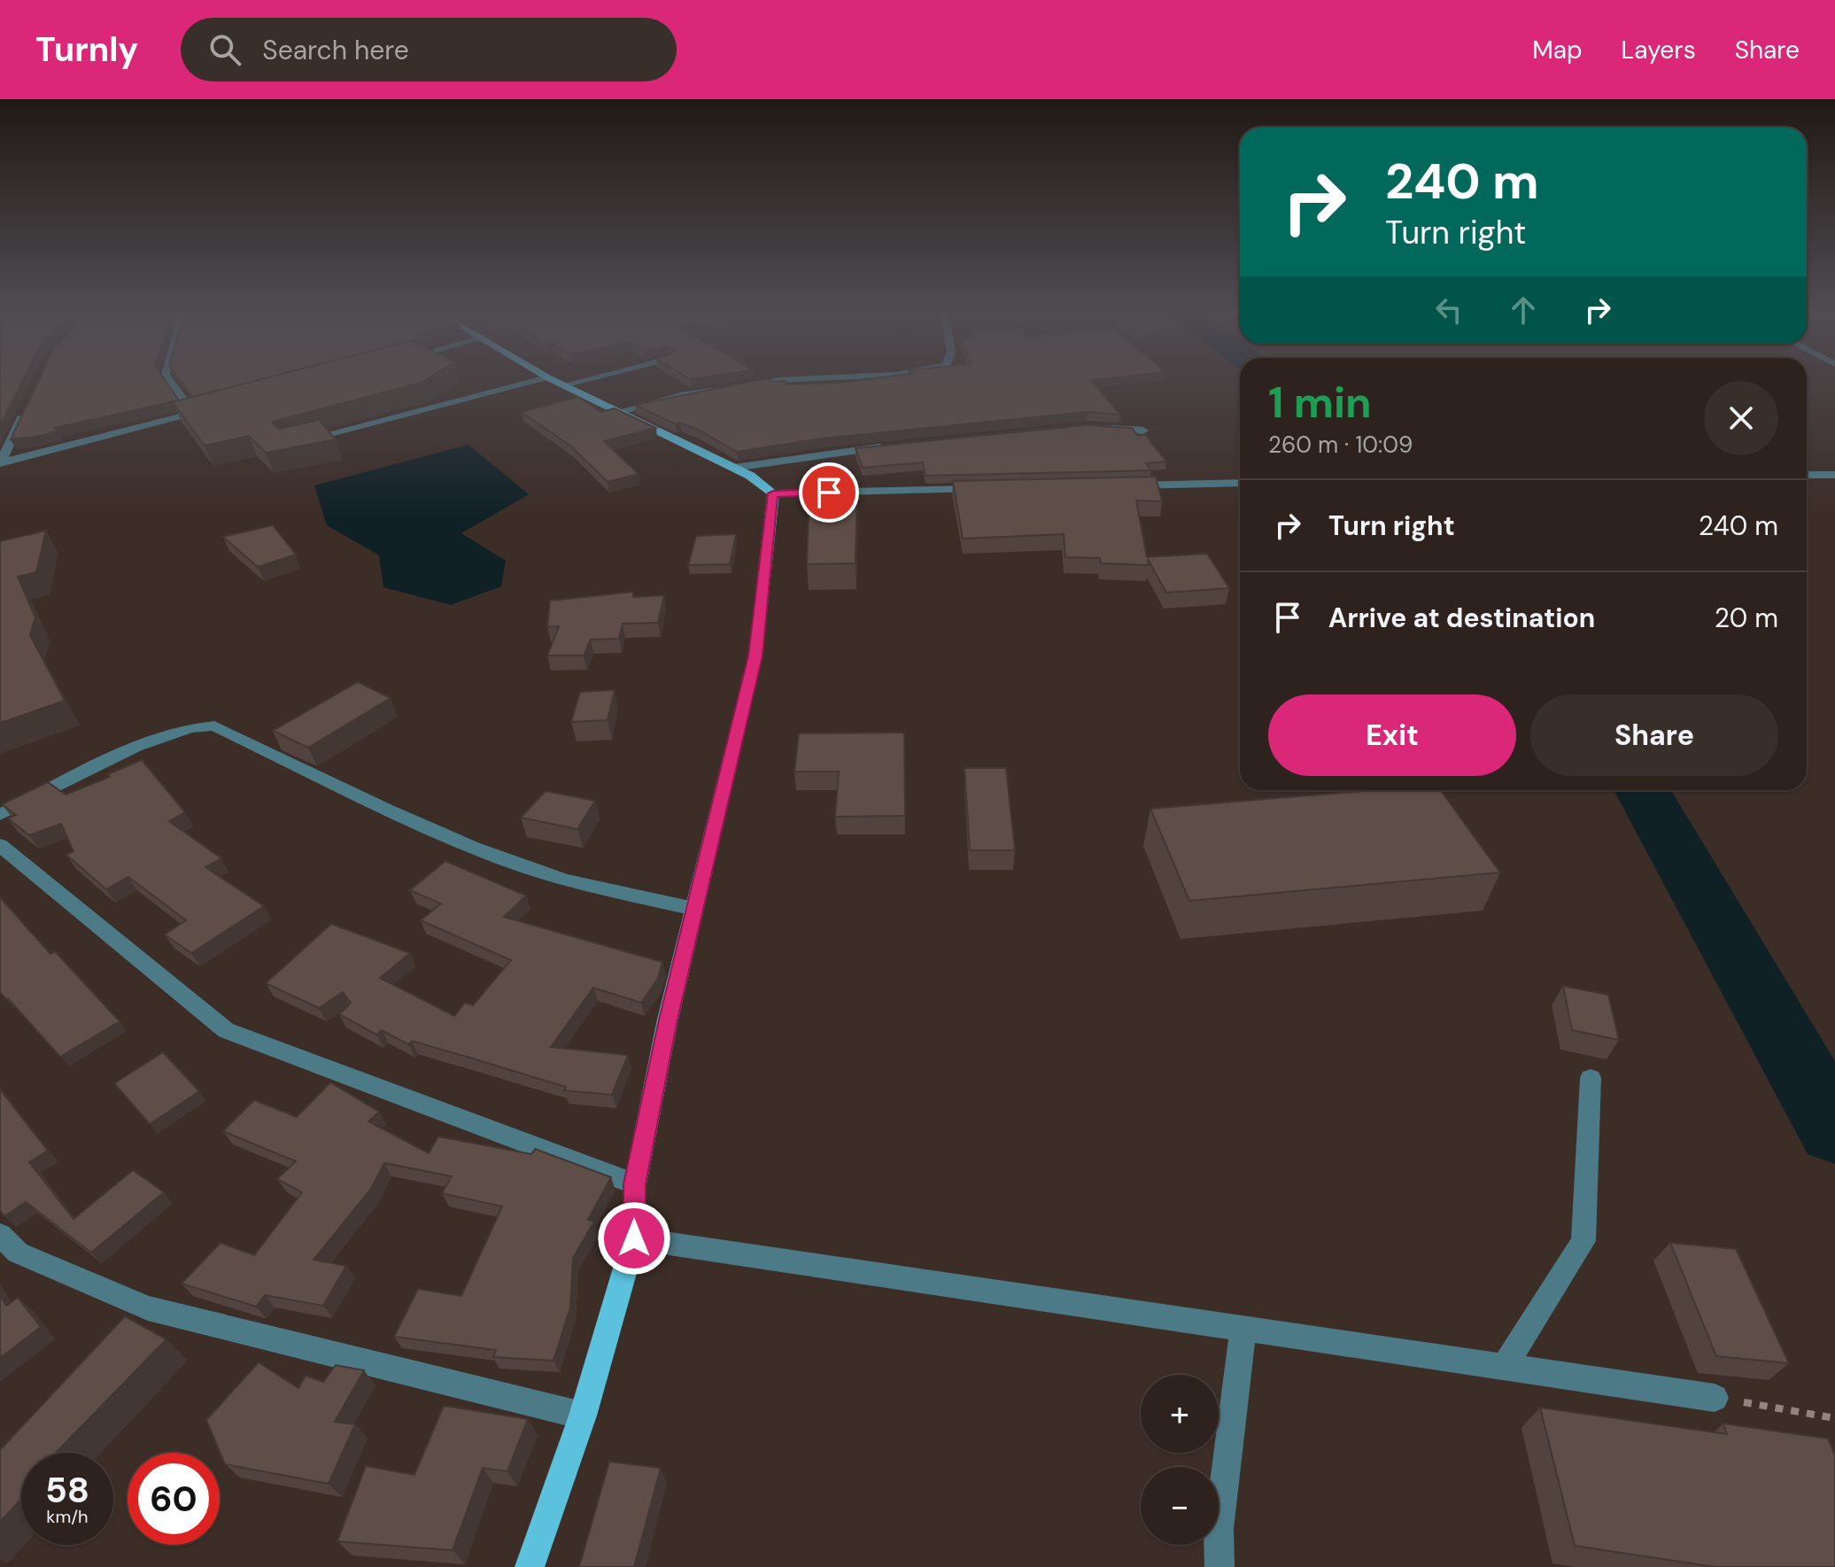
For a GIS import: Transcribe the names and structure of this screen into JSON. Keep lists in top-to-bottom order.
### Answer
{
  "page": {
    "header": "Turnly",
    "search": "Search here",
    "nav": ["Map", "Layers", "Share"],
    "turn": ["240 m", "Turn right"],
    "heading": ["1 min", "260 m · 10:09"],
    "list": [
      {
        "name": "Turn right",
        "value": "240 m"
      },
      {
        "name": "Arrive at destination",
        "value": "20 m"
      }
    ],
    "buttons": ["Exit", "Share"],
    "map_buttons": ["+", "−"],
    "speed": "58 km/h",
    "limit": "60"
  }
}
